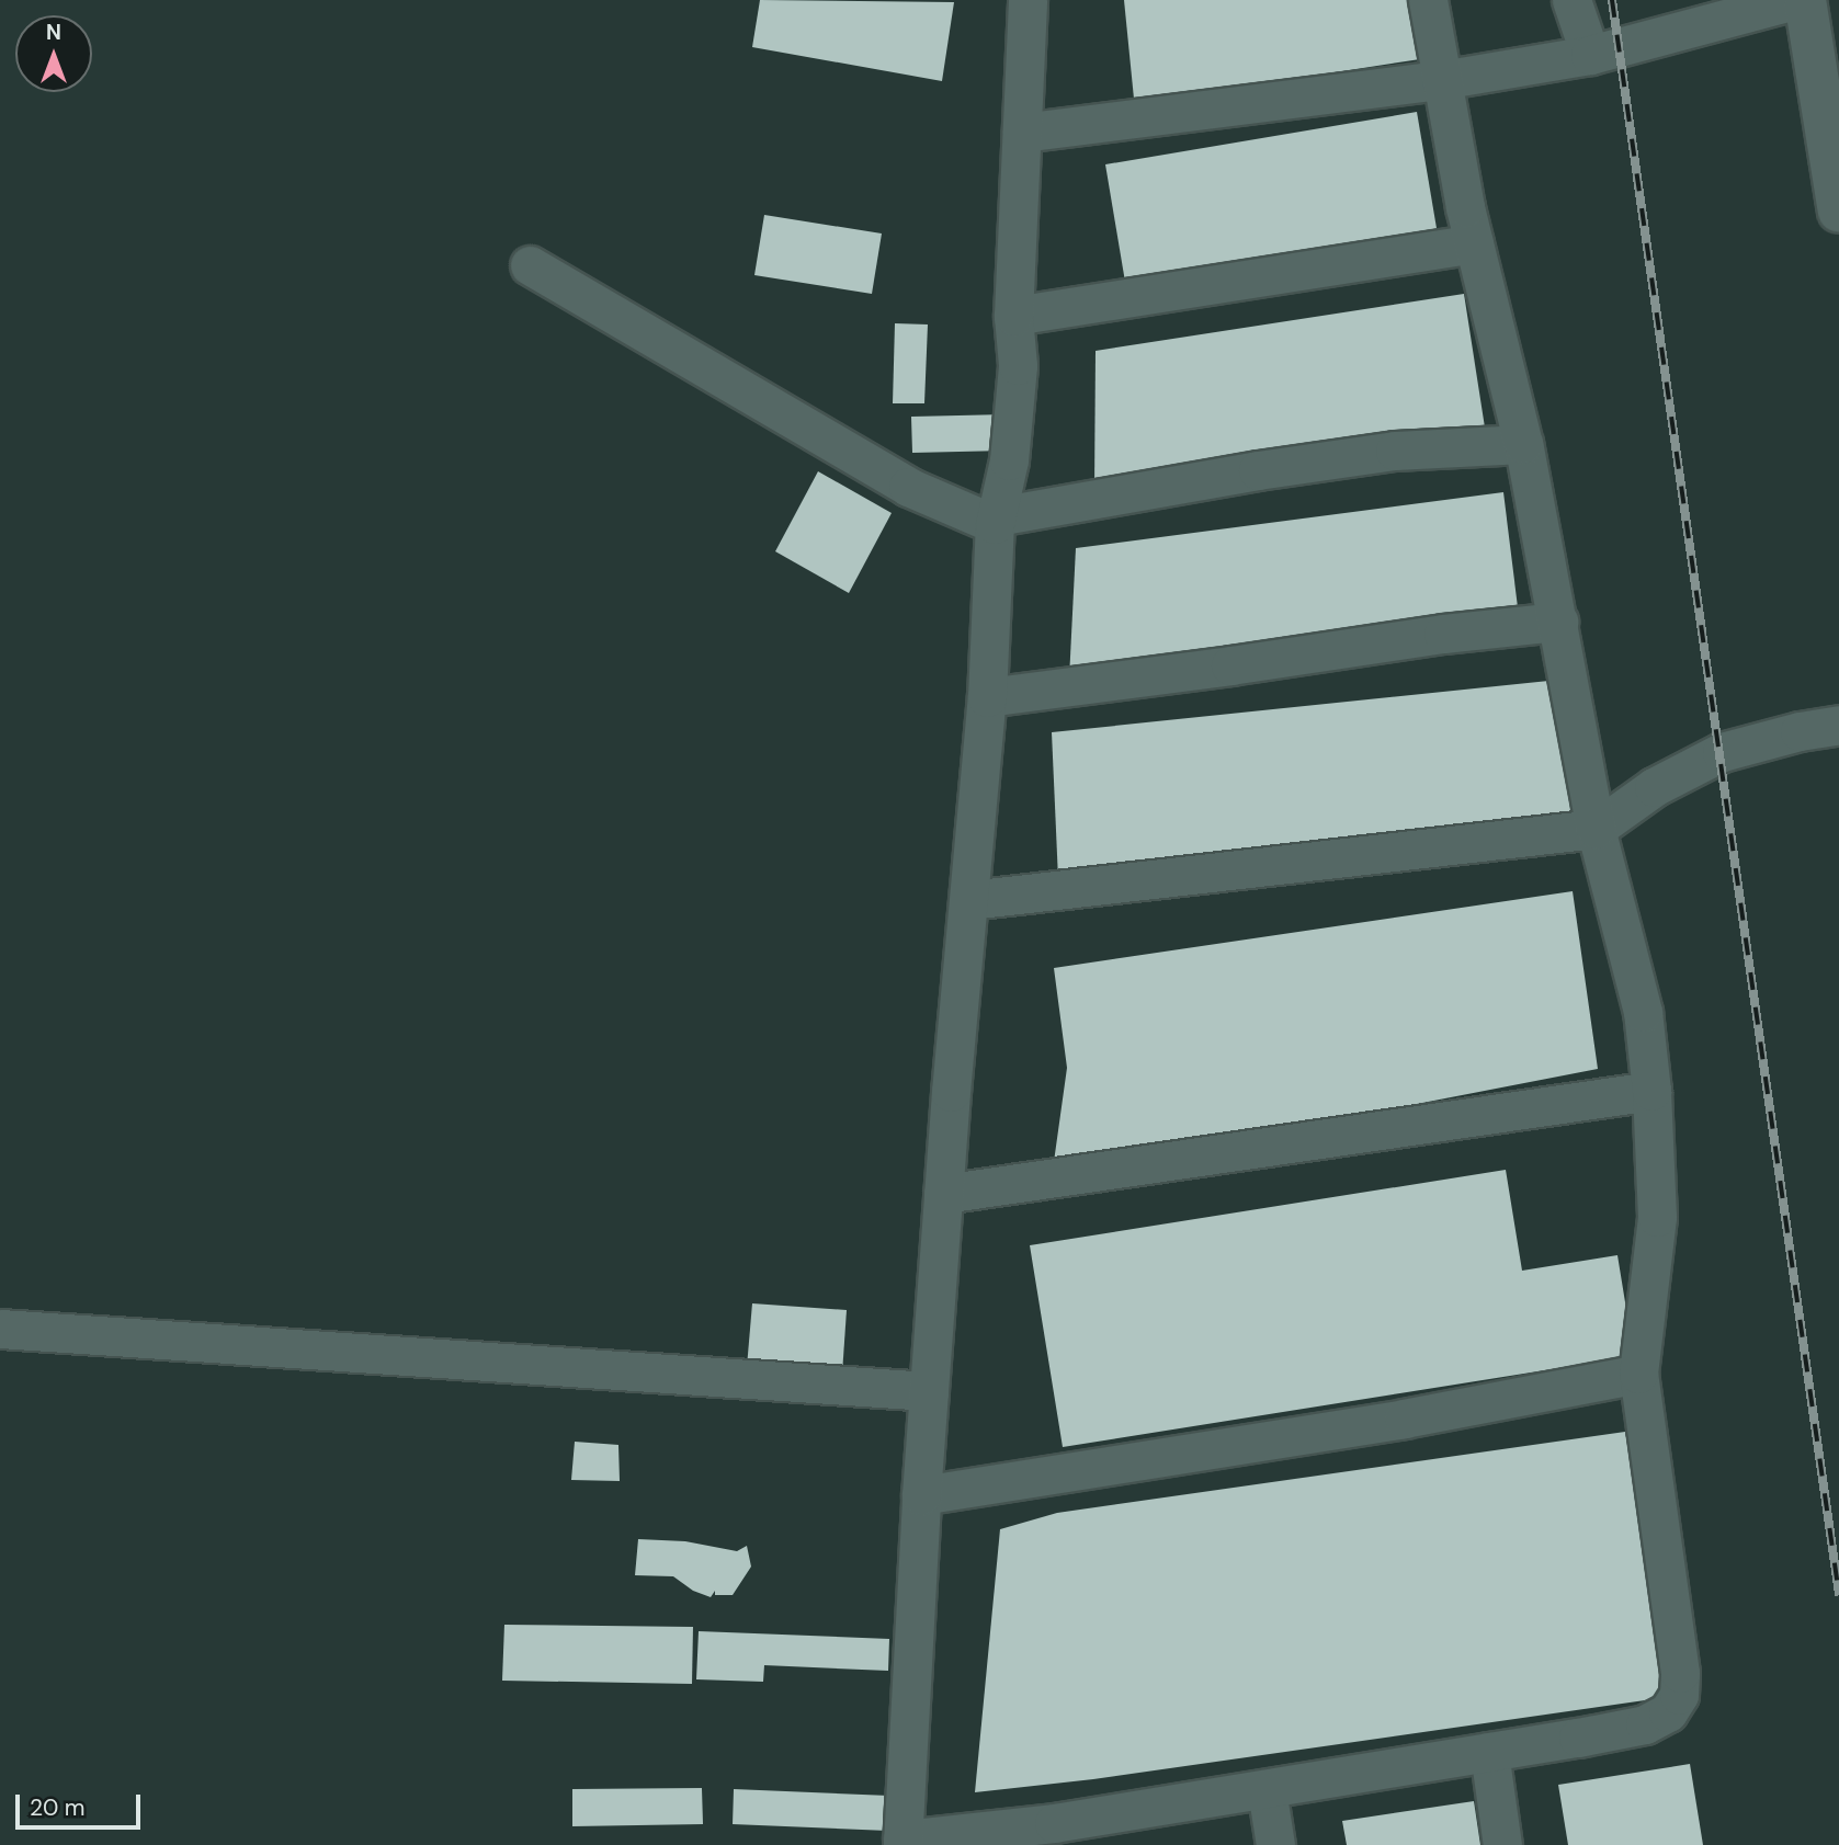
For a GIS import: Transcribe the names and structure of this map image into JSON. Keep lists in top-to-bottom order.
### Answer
{
  "scale_bar": "20 m",
  "north": "top"
}
